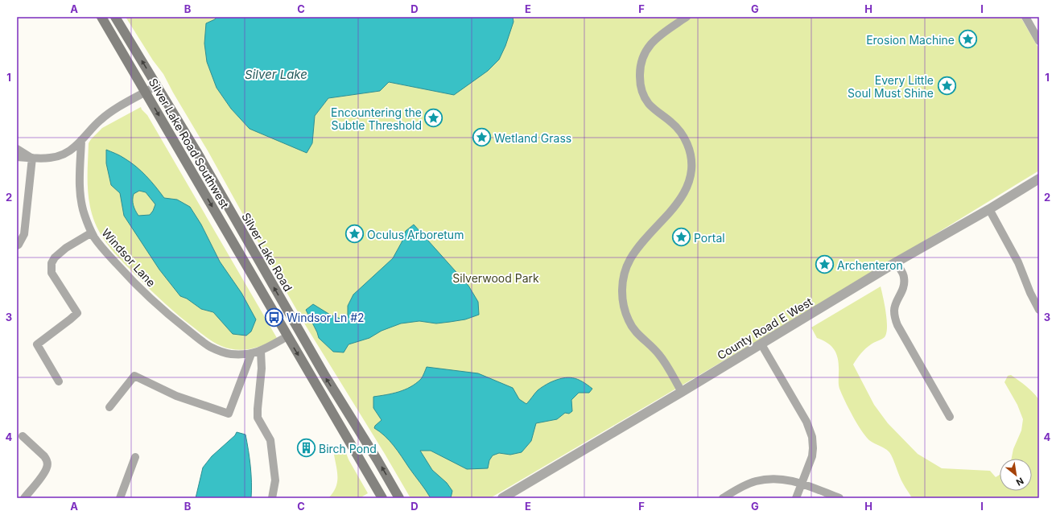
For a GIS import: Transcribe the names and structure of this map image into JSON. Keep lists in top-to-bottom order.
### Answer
{
  "streets": {
    "main road": ["Silver Lake Road Southwest", "Silver Lake Road"],
    "street": ["Windsor Lane", "County Road E West"]
  },
  "crossings": [
    ["Silver Lake Road Southwest", "Windsor Lane"]
  ],
  "one_way": ["Silver Lake Road Southwest", "Silver Lake Road"],
  "water": ["Silver Lake"],
  "parks": ["Silverwood Park"],
  "places": {
    "place": [
      "Erosion Machine",
      "Every Little Soul Must Shine",
      "Encountering the Subtle Threshold",
      "Wetland Grass",
      "Oculus Arboretum",
      "Portal",
      "Archenteron"
    ],
    "bus stop": ["Windsor Ln #2"],
    "building": ["Birch Pond"]
  },
  "north": "bottom right",
  "grid": {
    "columns": [
      "A",
      "B",
      "C",
      "D",
      "E",
      "F",
      "G",
      "H",
      "I"
    ],
    "rows": [
      "1",
      "2",
      "3",
      "4"
    ]
  }
}
